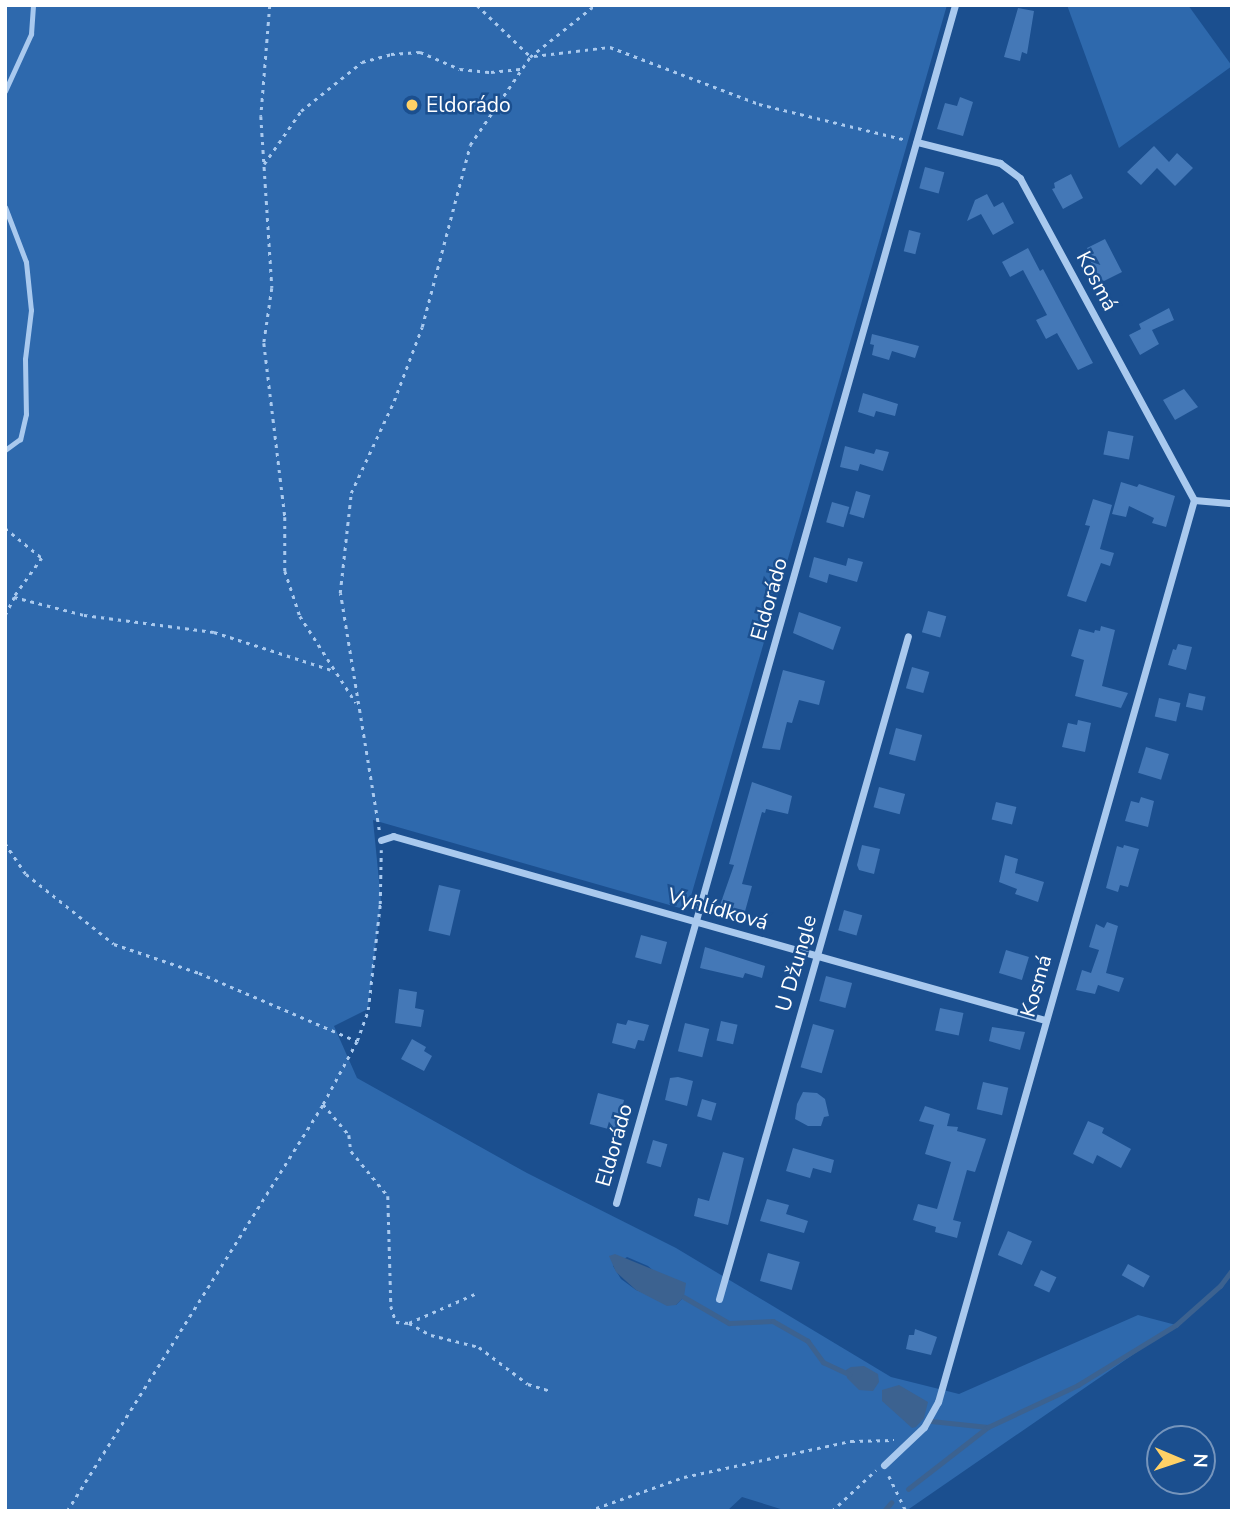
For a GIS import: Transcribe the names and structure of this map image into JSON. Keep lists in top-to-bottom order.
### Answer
{
  "streets": {
    "street": [
      "Kosmá",
      "Eldorádo",
      "Vyhlídková",
      "U Džungle"
    ]
  },
  "crossings": [
    ["Kosmá", "Eldorádo"],
    ["Kosmá", "Vyhlídková"],
    ["Eldorádo", "Vyhlídková"],
    ["Vyhlídková", "U Džungle"]
  ],
  "places": ["Eldorádo"],
  "north": "right"
}
